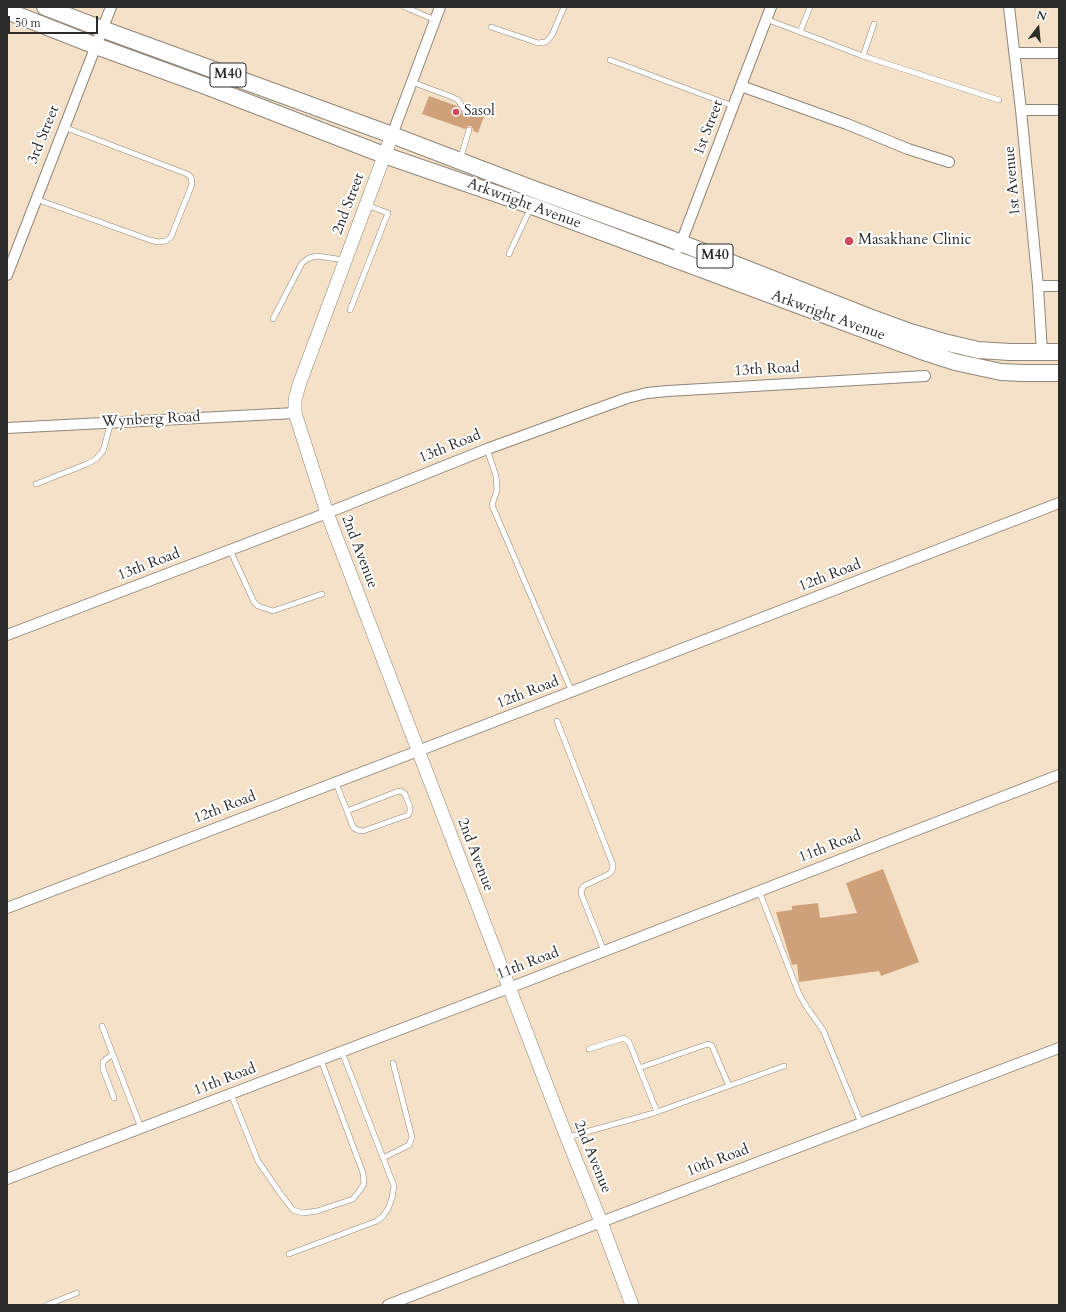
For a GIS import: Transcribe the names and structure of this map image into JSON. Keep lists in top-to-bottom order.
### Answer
{
  "streets": {
    "main road": ["M40", "Arkwright Avenue"],
    "street": [
      "1st Street",
      "3rd Street",
      "1st Avenue",
      "2nd Street",
      "13th Road",
      "Wynberg Road",
      "2nd Avenue",
      "12th Road",
      "11th Road",
      "10th Road"
    ]
  },
  "crossings": [
    ["1st Street", "Arkwright Avenue"],
    ["3rd Street", "Arkwright Avenue"],
    ["1st Avenue", "Arkwright Avenue"],
    ["2nd Street", "Arkwright Avenue"],
    ["2nd Street", "Wynberg Road"],
    ["2nd Street", "2nd Avenue"],
    ["13th Road", "2nd Avenue"],
    ["Wynberg Road", "2nd Avenue"],
    ["2nd Avenue", "12th Road"],
    ["2nd Avenue", "11th Road"],
    ["2nd Avenue", "10th Road"]
  ],
  "places": ["Sasol", "Masakhane Clinic"],
  "scale_bar": "50 m",
  "north": "top"
}
